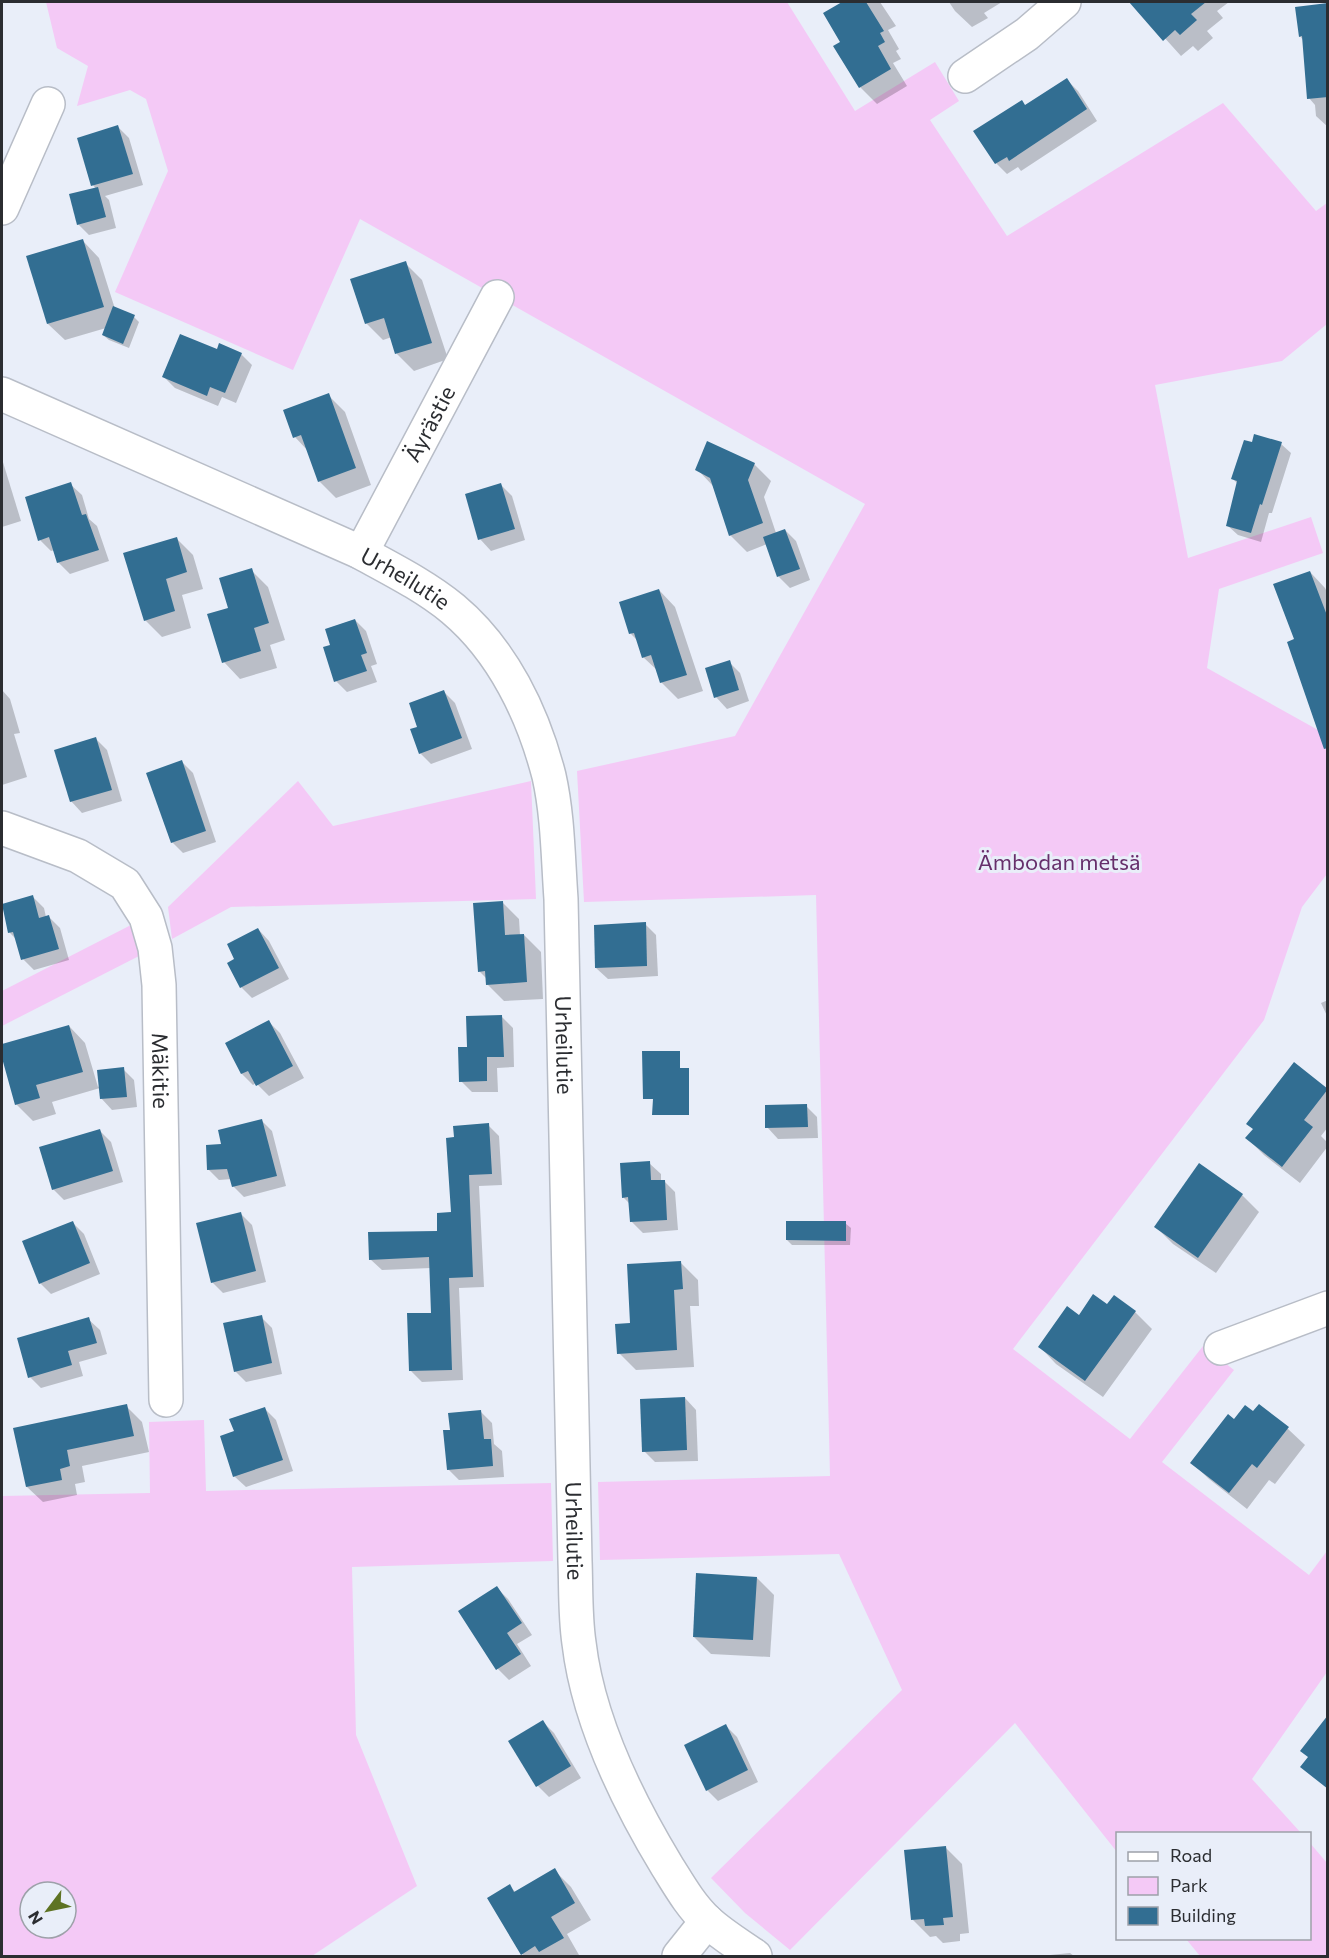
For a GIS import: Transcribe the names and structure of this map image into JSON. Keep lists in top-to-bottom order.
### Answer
{
  "streets": {
    "street": ["Äyrästie", "Urheilutie", "Mäkitie"]
  },
  "crossings": [
    ["Äyrästie", "Urheilutie"]
  ],
  "parks": ["Ämbodan metsä"],
  "legend": ["Road", "Park", "Building"],
  "north": "bottom left"
}
